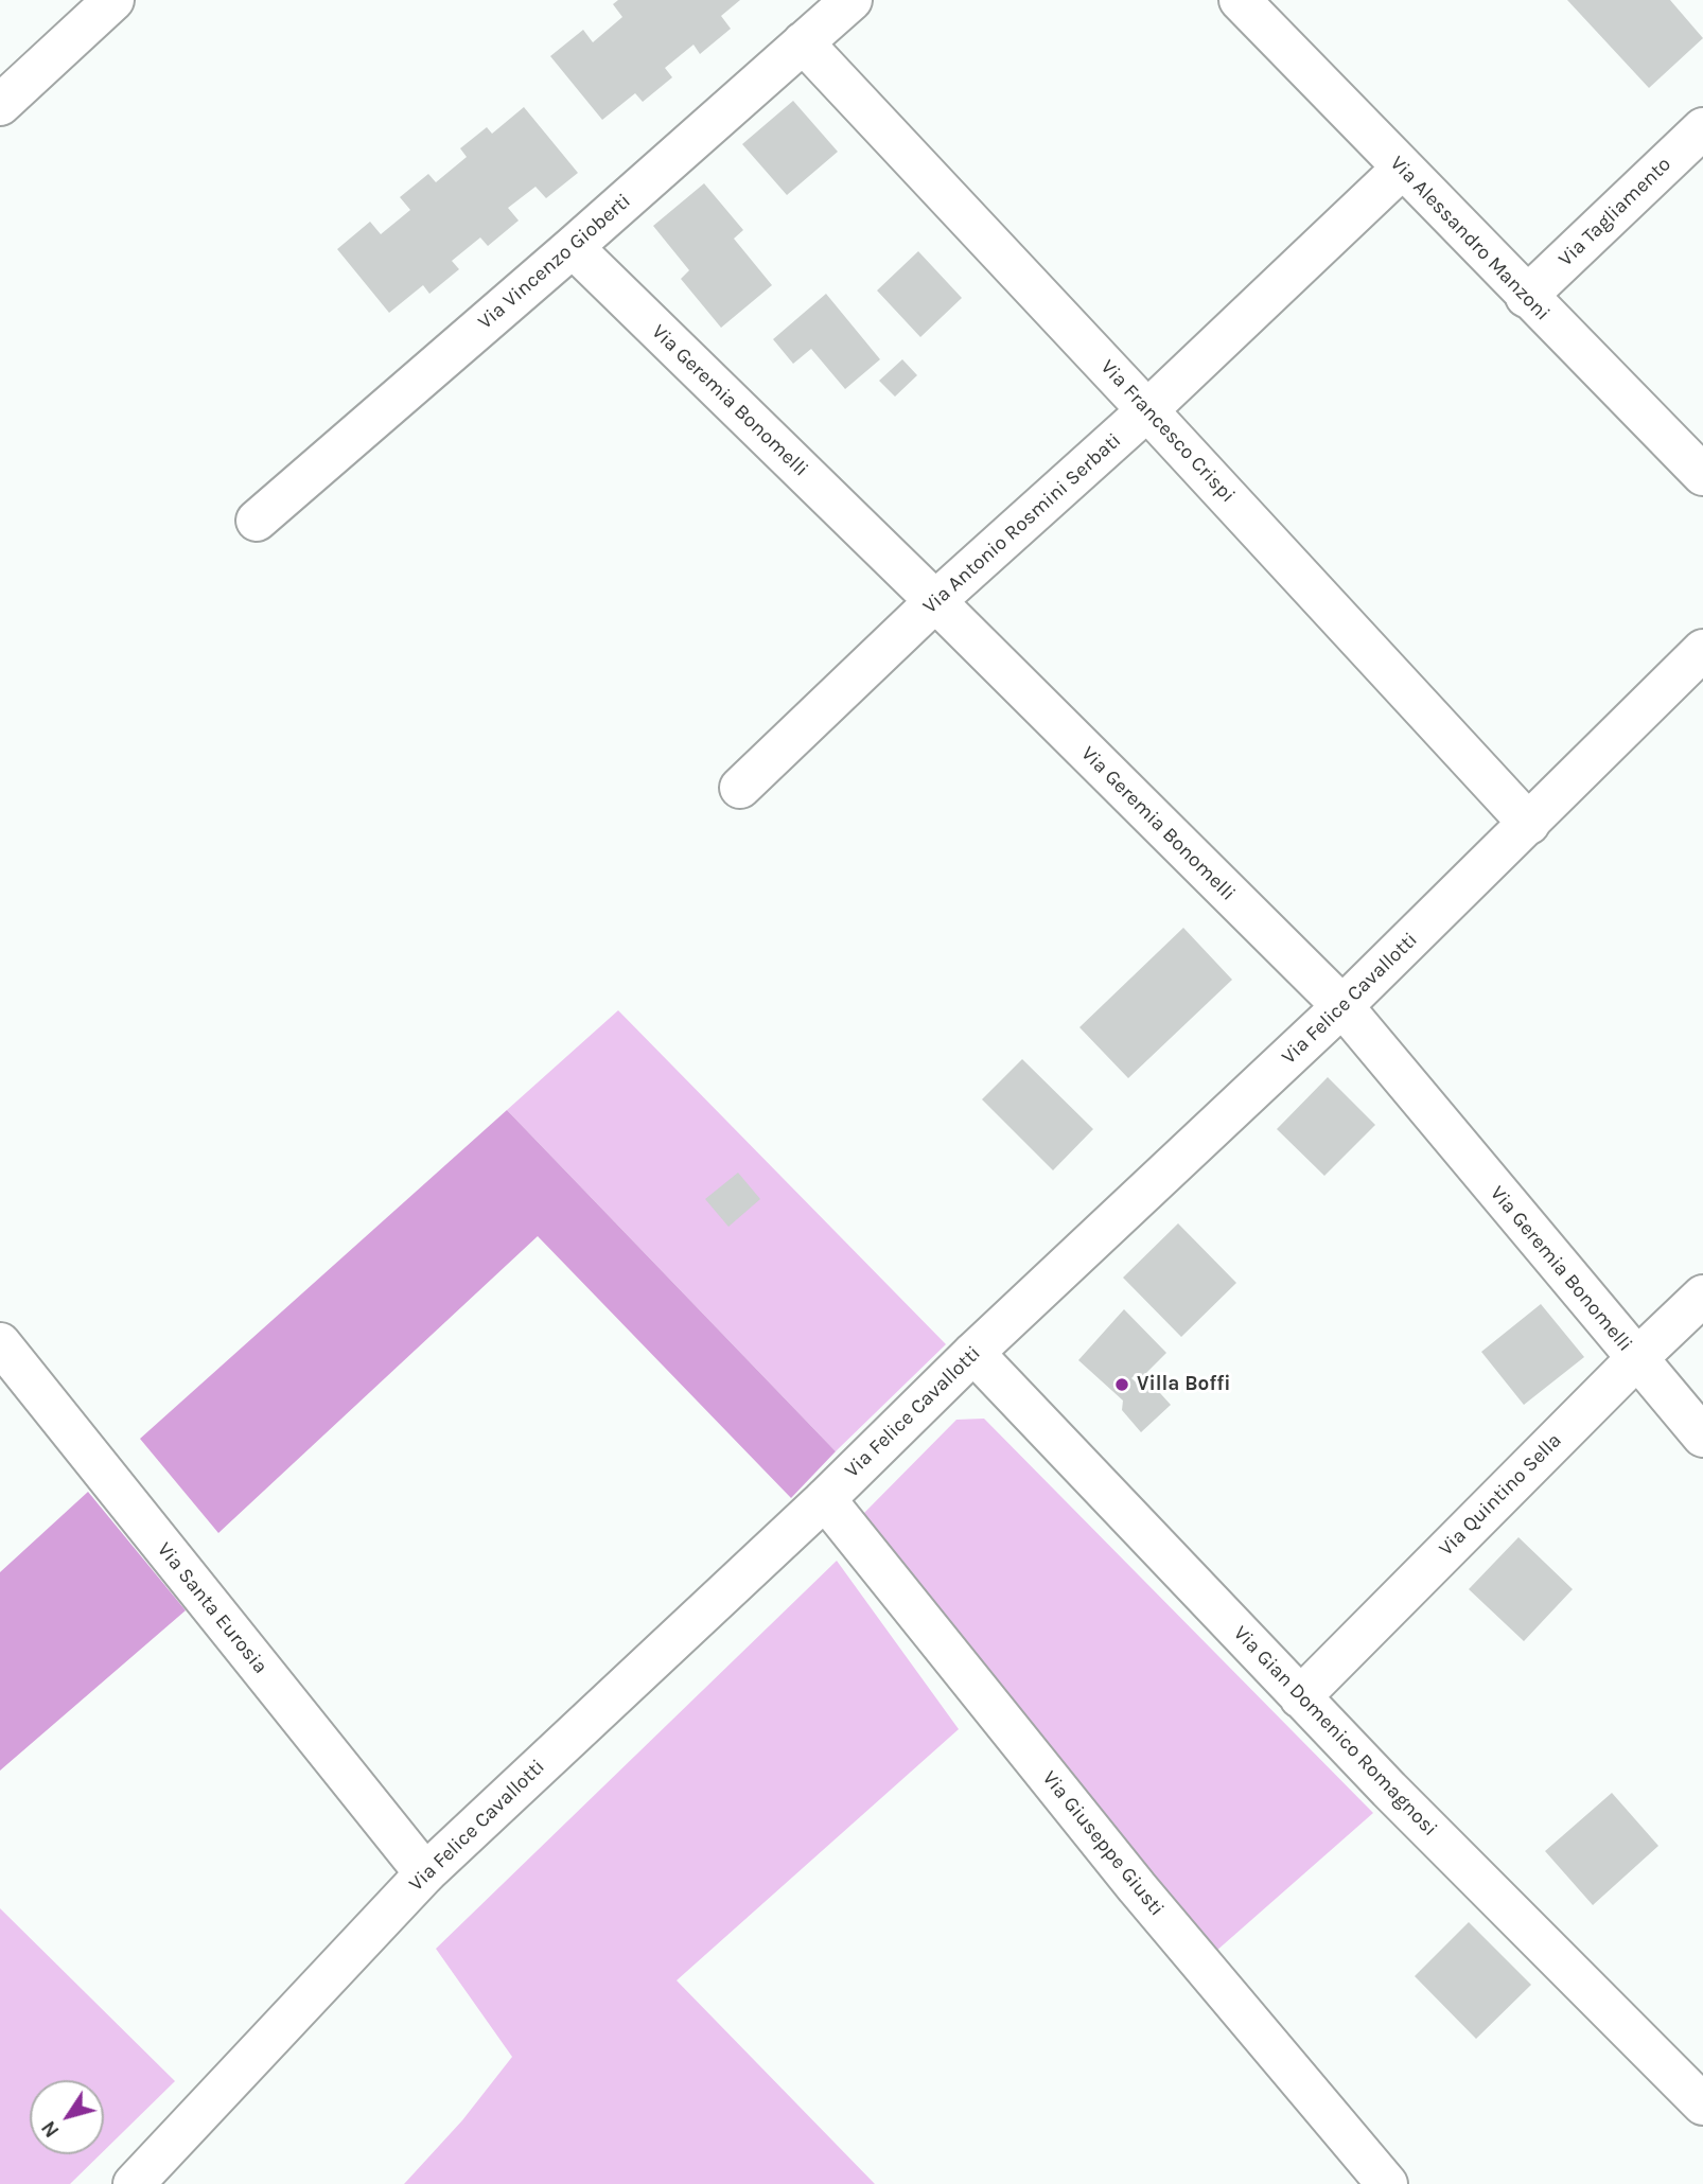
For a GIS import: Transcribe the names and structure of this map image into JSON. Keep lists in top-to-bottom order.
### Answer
{
  "streets": {
    "street": [
      "Via Tagliamento",
      "Via Alessandro Manzoni",
      "Via Vincenzo Gioberti",
      "Via Geremia Bonomelli",
      "Via Francesco Crispi",
      "Via Antonio Rosmini Serbati",
      "Via Felice Cavallotti",
      "Via Quintino Sella",
      "Via Santa Eurosia",
      "Via Gian Domenico Romagnosi",
      "Via Giuseppe Giusti"
    ]
  },
  "crossings": [
    ["Via Tagliamento", "Via Alessandro Manzoni"],
    ["Via Alessandro Manzoni", "Via Antonio Rosmini Serbati"],
    ["Via Vincenzo Gioberti", "Via Geremia Bonomelli"],
    ["Via Vincenzo Gioberti", "Via Francesco Crispi"],
    ["Via Geremia Bonomelli", "Via Antonio Rosmini Serbati"],
    ["Via Geremia Bonomelli", "Via Felice Cavallotti"],
    ["Via Geremia Bonomelli", "Via Quintino Sella"],
    ["Via Francesco Crispi", "Via Antonio Rosmini Serbati"],
    ["Via Francesco Crispi", "Via Felice Cavallotti"],
    ["Via Felice Cavallotti", "Via Santa Eurosia"],
    ["Via Felice Cavallotti", "Via Gian Domenico Romagnosi"],
    ["Via Felice Cavallotti", "Via Giuseppe Giusti"],
    ["Via Quintino Sella", "Via Gian Domenico Romagnosi"]
  ],
  "places": ["Villa Boffi"],
  "north": "bottom left"
}
